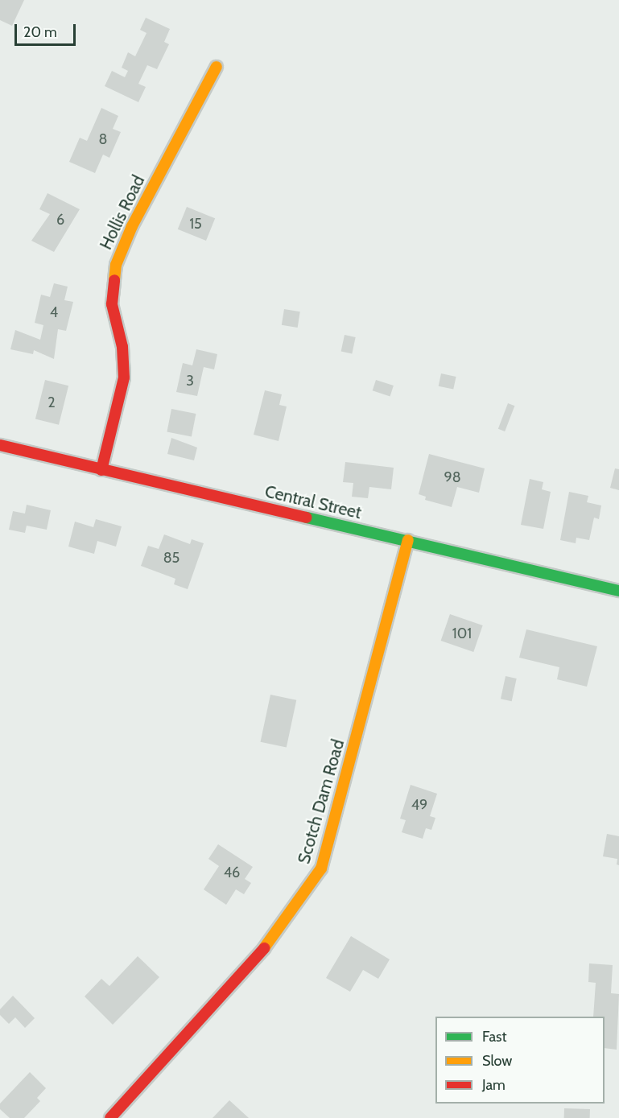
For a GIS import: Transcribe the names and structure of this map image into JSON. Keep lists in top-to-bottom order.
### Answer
{
  "streets": {
    "street": ["Hollis Road", "Central Street", "Scotch Dam Road"]
  },
  "crossings": [
    ["Hollis Road", "Central Street"],
    ["Central Street", "Scotch Dam Road"]
  ],
  "house_numbers": [
    "8",
    "6",
    "15",
    "4",
    "3",
    "2",
    "98",
    "85",
    "101",
    "49",
    "46"
  ],
  "legend": ["Fast", "Slow", "Jam"],
  "scale_bar": "20 m"
}
